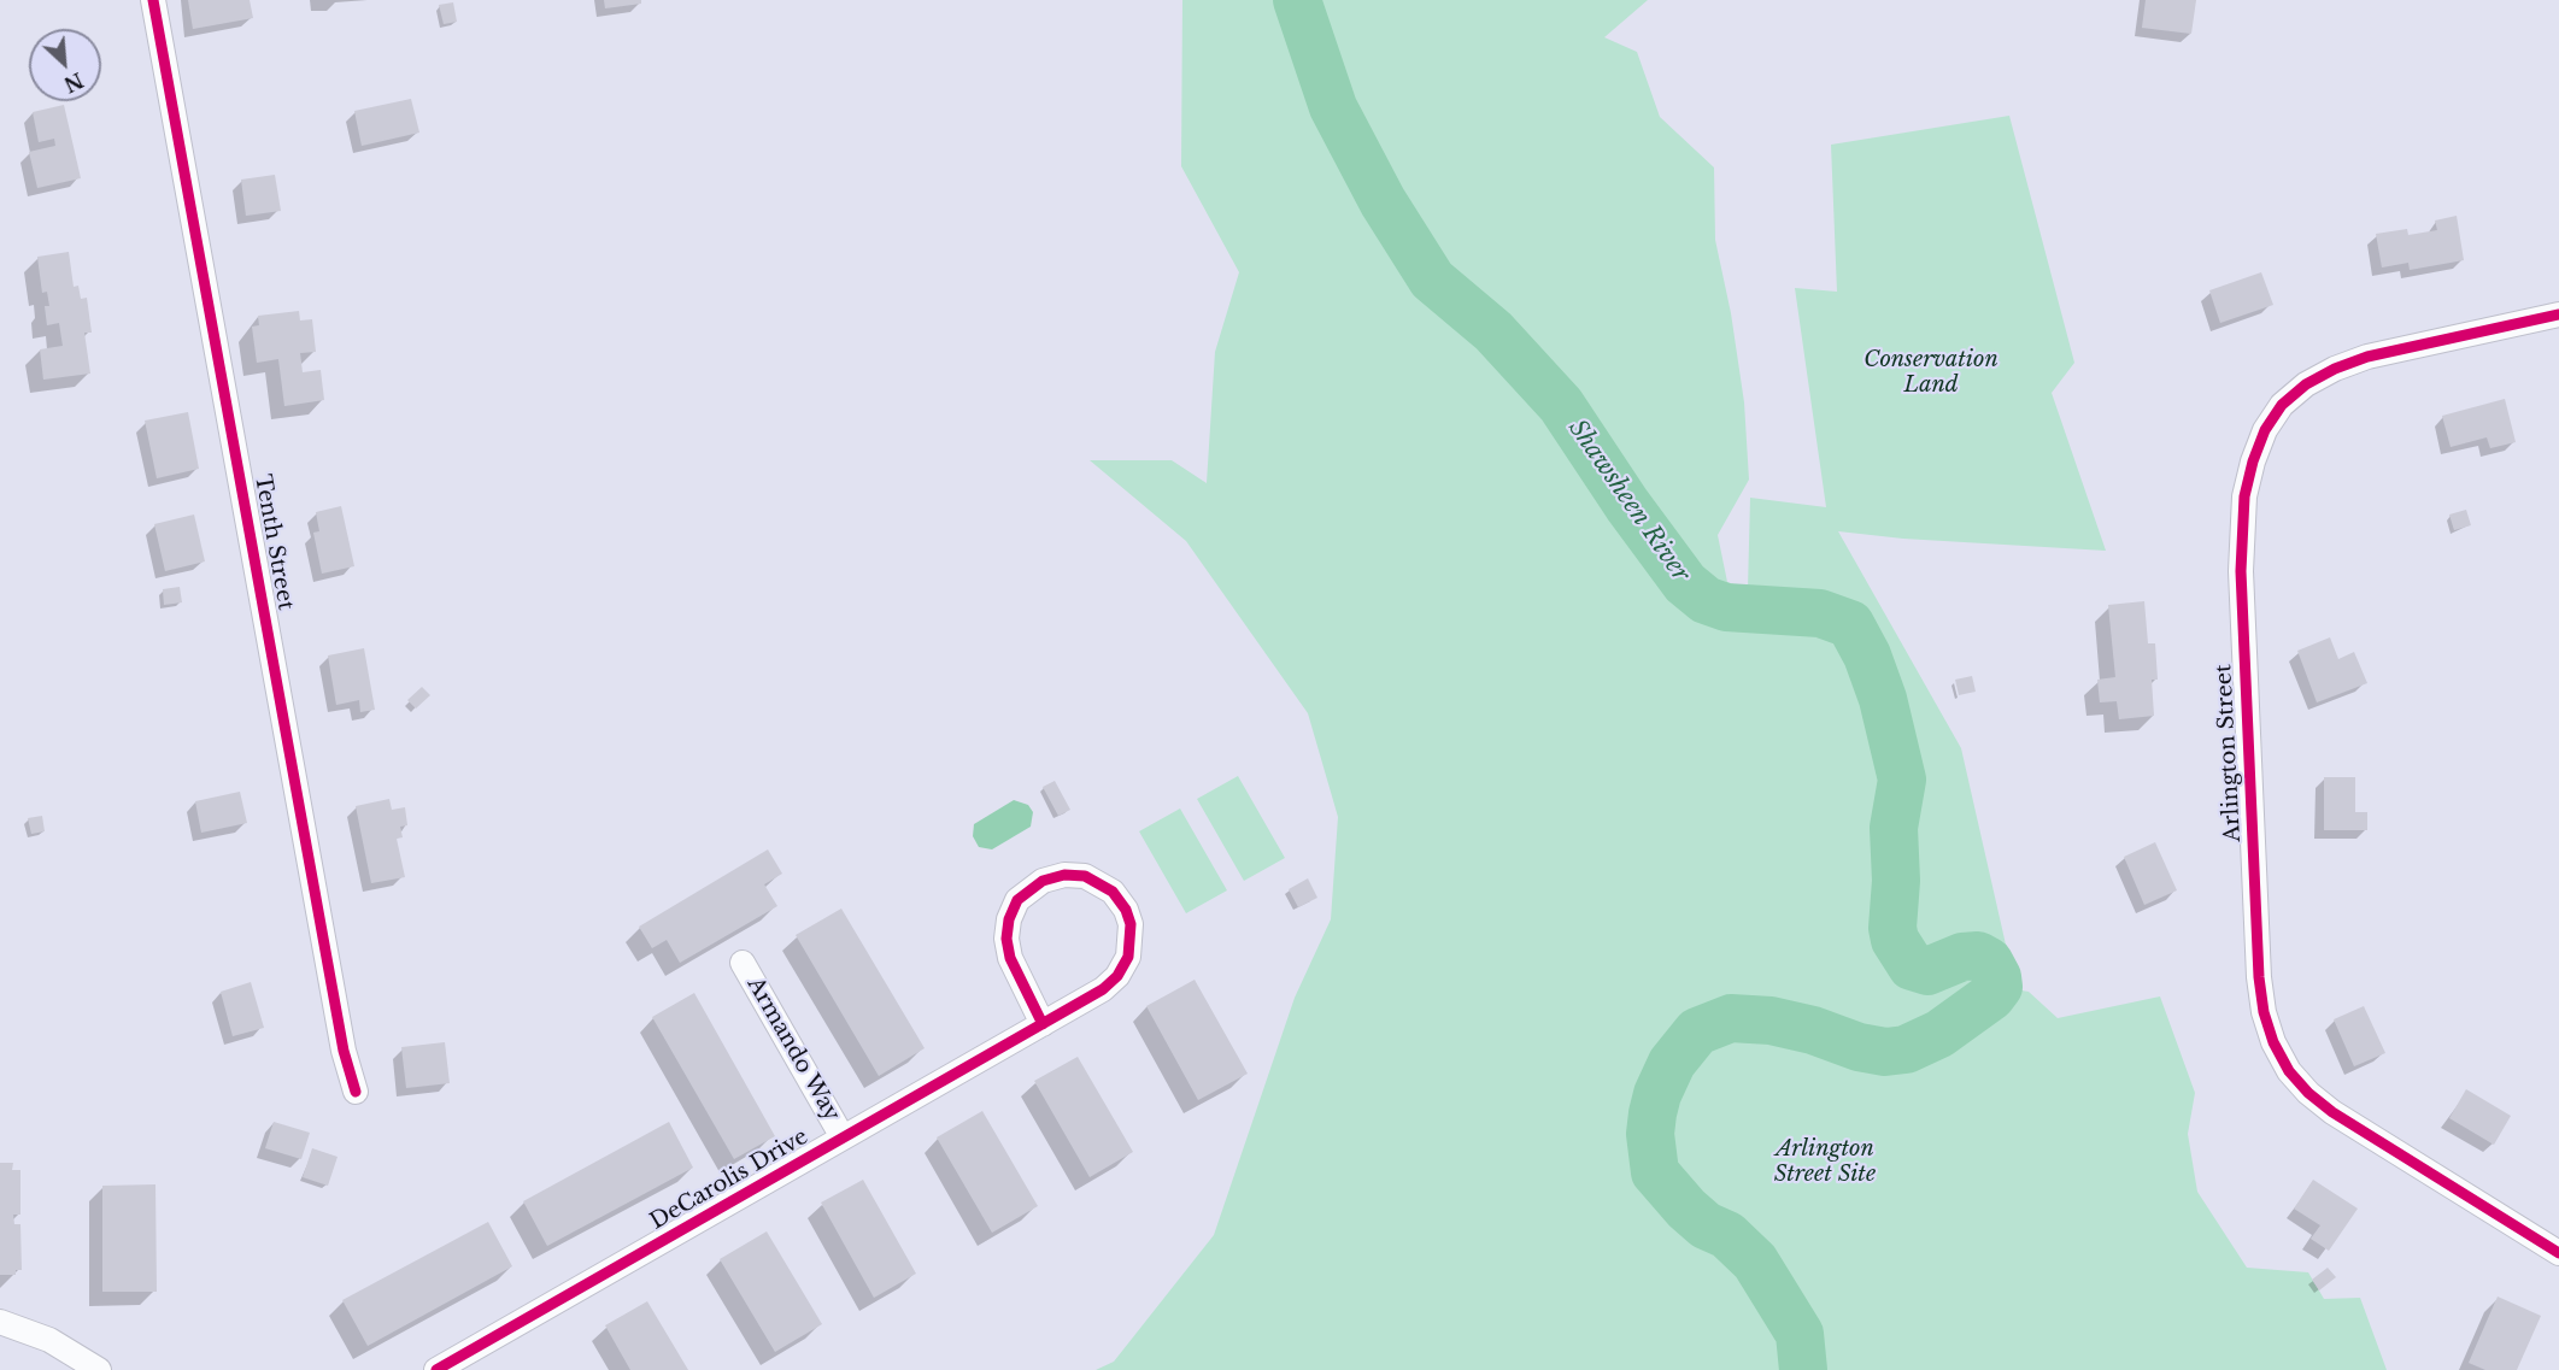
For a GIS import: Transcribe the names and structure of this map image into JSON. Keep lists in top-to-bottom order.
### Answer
{
  "streets": {
    "street": [
      "Tenth Street",
      "Arlington Street",
      "Armando Way",
      "DeCarolis Drive"
    ]
  },
  "crossings": [
    ["Armando Way", "DeCarolis Drive"]
  ],
  "water": ["Shawsheen River"],
  "parks": ["Conservation Land", "Arlington Street Site"],
  "north": "bottom right"
}
